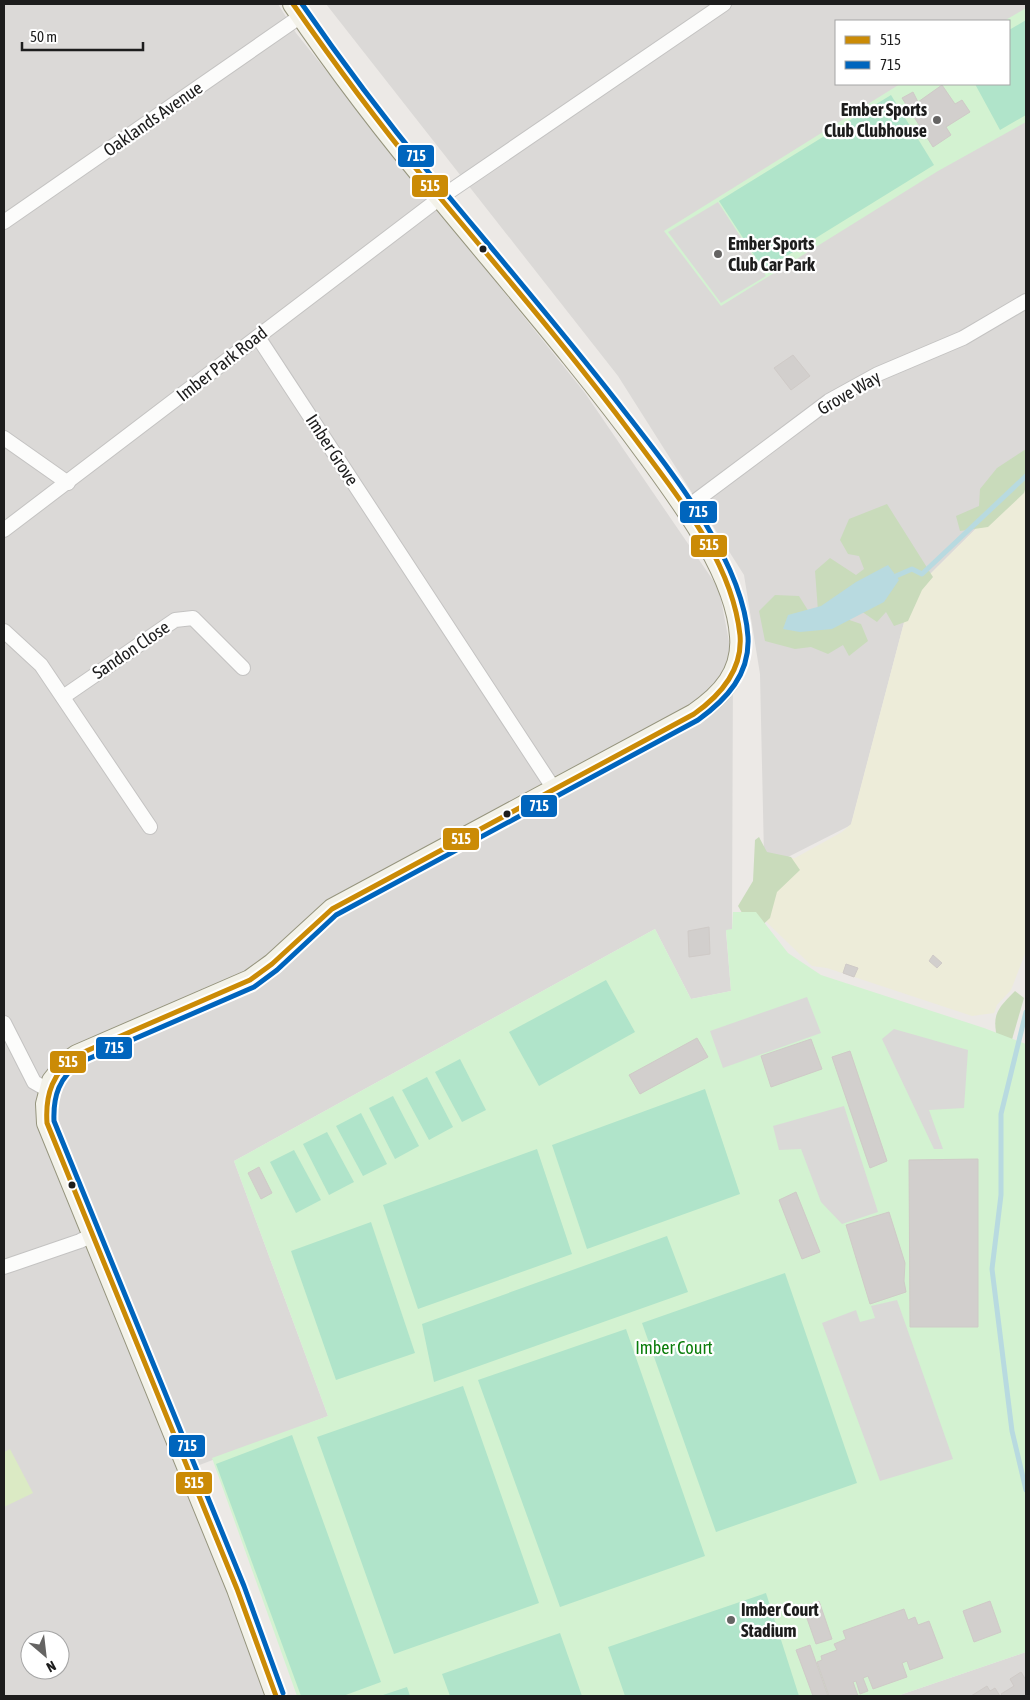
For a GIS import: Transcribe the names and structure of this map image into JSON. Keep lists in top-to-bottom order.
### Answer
{
  "streets": {
    "street": [
      "Oaklands Avenue",
      "Imber Park Road",
      "Grove Way",
      "Imber Grove",
      "Sandon Close"
    ]
  },
  "crossings": [
    ["Imber Park Road", "Imber Grove"]
  ],
  "parks": ["Imber Court"],
  "places": ["Ember Sports Club Clubhouse", "Ember Sports Club Car Park", "Imber Court Stadium"],
  "lines": ["transit line 515", "transit line 715"],
  "legend": ["515", "715"],
  "scale_bar": "50 m",
  "north": "bottom right"
}
